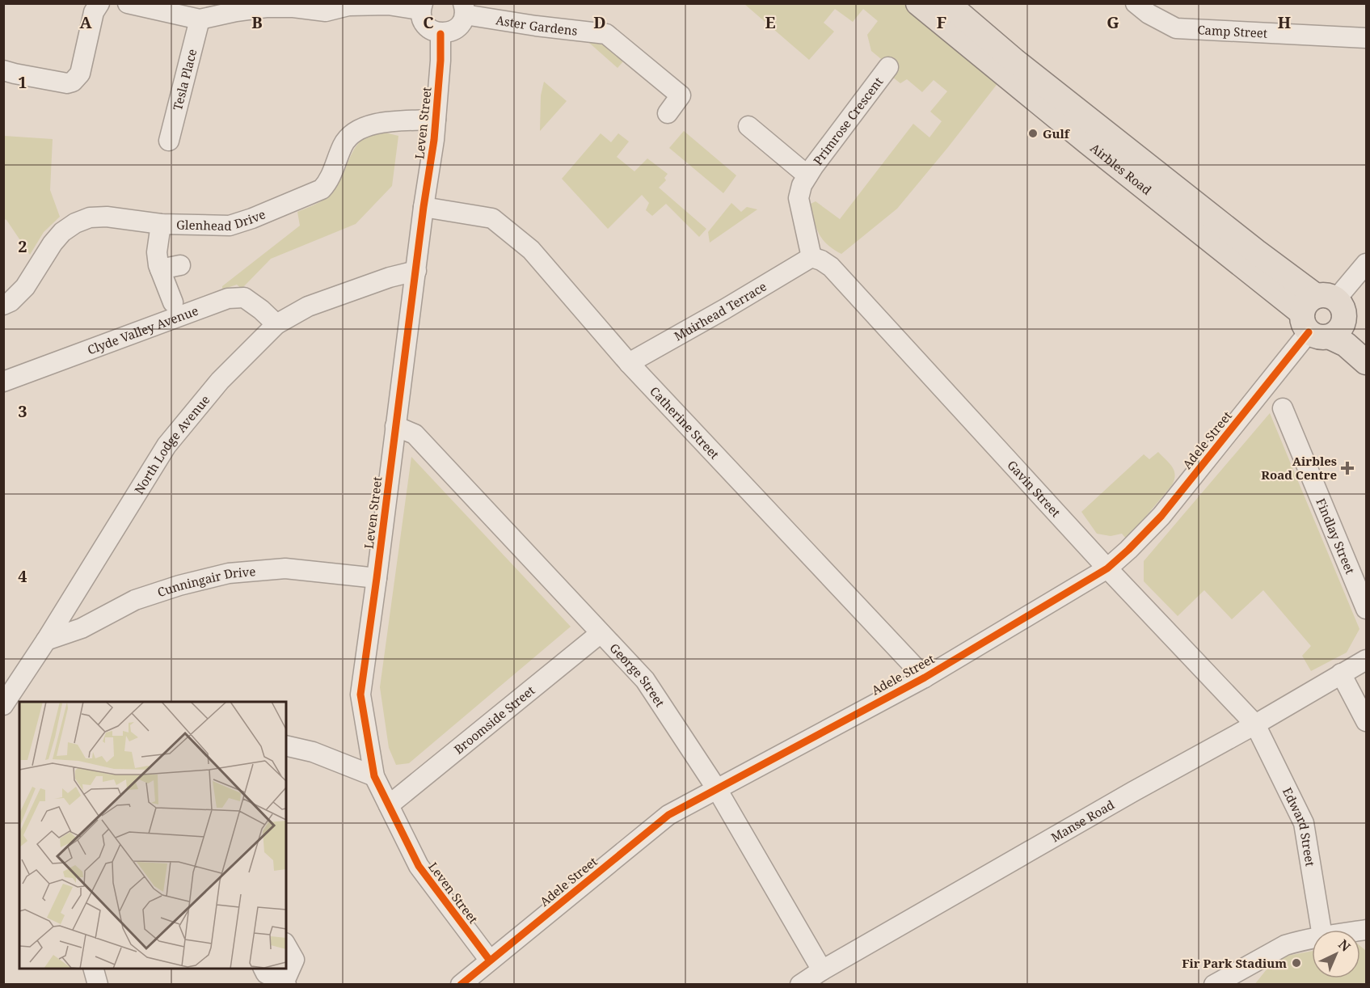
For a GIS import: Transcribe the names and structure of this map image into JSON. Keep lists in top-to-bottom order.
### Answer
{
  "streets": {
    "main road": ["Airbles Road"],
    "street": [
      "Aster Gardens",
      "Camp Street",
      "Tesla Place",
      "Primrose Crescent",
      "Leven Street",
      "Glenhead Drive",
      "Muirhead Terrace",
      "Clyde Valley Avenue",
      "Catherine Street",
      "Adele Street",
      "North Lodge Avenue",
      "Gavin Street",
      "Findlay Street",
      "Cunningair Drive",
      "George Street",
      "Broomside Street",
      "Manse Road",
      "Edward Street"
    ]
  },
  "crossings": [
    ["Primrose Crescent", "Muirhead Terrace"],
    ["Primrose Crescent", "Gavin Street"],
    ["Leven Street", "Glenhead Drive"],
    ["Leven Street", "Catherine Street"],
    ["Leven Street", "Adele Street"],
    ["Leven Street", "North Lodge Avenue"],
    ["Leven Street", "Cunningair Drive"],
    ["Leven Street", "George Street"],
    ["Leven Street", "Broomside Street"],
    ["Airbles Road", "Adele Street"],
    ["Muirhead Terrace", "Catherine Street"],
    ["Muirhead Terrace", "Gavin Street"],
    ["Clyde Valley Avenue", "North Lodge Avenue"],
    ["Catherine Street", "Adele Street"],
    ["Adele Street", "Gavin Street"],
    ["Adele Street", "George Street"],
    ["North Lodge Avenue", "Cunningair Drive"],
    ["Gavin Street", "Manse Road"],
    ["Gavin Street", "Edward Street"],
    ["George Street", "Broomside Street"],
    ["George Street", "Manse Road"],
    ["Manse Road", "Edward Street"]
  ],
  "places": {
    "other": ["Gulf", "Fir Park Stadium"],
    "health": ["Airbles Road Centre"]
  },
  "north": "top right",
  "grid": {
    "columns": [
      "A",
      "B",
      "C",
      "D",
      "E",
      "F",
      "G",
      "H"
    ],
    "rows": [
      "1",
      "2",
      "3",
      "4"
    ]
  }
}
